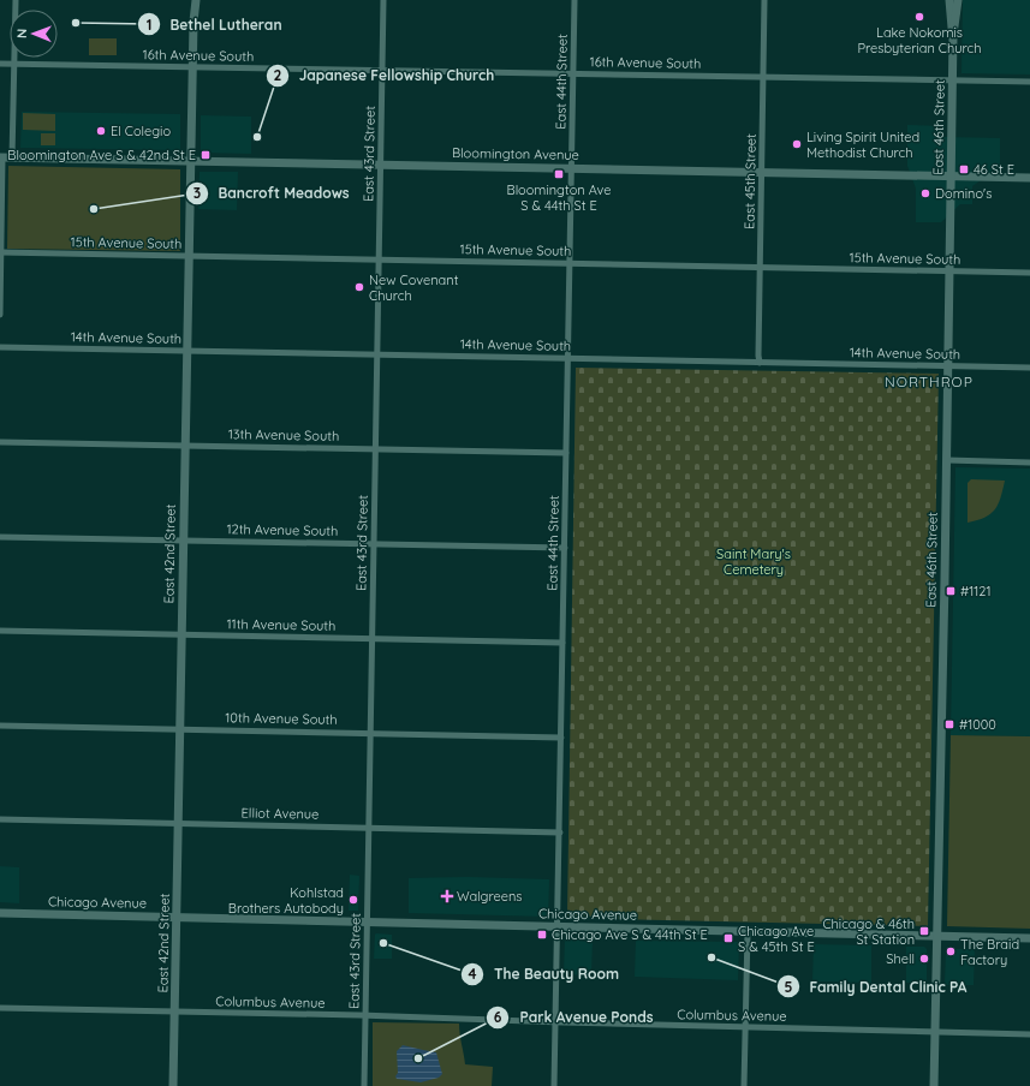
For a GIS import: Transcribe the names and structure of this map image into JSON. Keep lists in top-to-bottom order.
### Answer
{
  "streets": {
    "street": [
      "16th Avenue South",
      "East 44th Street",
      "East 46th Street",
      "East 43rd Street",
      "Bloomington Avenue",
      "East 45th Street",
      "15th Avenue South",
      "14th Avenue South",
      "13th Avenue South",
      "12th Avenue South",
      "East 42nd Street",
      "11th Avenue South",
      "10th Avenue South",
      "Elliot Avenue",
      "Chicago Avenue",
      "Columbus Avenue"
    ]
  },
  "crossings": [
    ["16th Avenue South", "East 44th Street"],
    ["16th Avenue South", "East 46th Street"],
    ["16th Avenue South", "East 43rd Street"],
    ["16th Avenue South", "East 45th Street"],
    ["16th Avenue South", "East 42nd Street"],
    ["East 44th Street", "Bloomington Avenue"],
    ["East 44th Street", "15th Avenue South"],
    ["East 44th Street", "14th Avenue South"],
    ["East 44th Street", "13th Avenue South"],
    ["East 44th Street", "12th Avenue South"],
    ["East 44th Street", "11th Avenue South"],
    ["East 44th Street", "10th Avenue South"],
    ["East 44th Street", "Elliot Avenue"],
    ["East 44th Street", "Chicago Avenue"],
    ["East 44th Street", "Columbus Avenue"],
    ["East 46th Street", "Bloomington Avenue"],
    ["East 46th Street", "15th Avenue South"],
    ["East 46th Street", "14th Avenue South"],
    ["East 46th Street", "Chicago Avenue"],
    ["East 46th Street", "Columbus Avenue"],
    ["East 43rd Street", "Bloomington Avenue"],
    ["East 43rd Street", "15th Avenue South"],
    ["East 43rd Street", "14th Avenue South"],
    ["East 43rd Street", "13th Avenue South"],
    ["East 43rd Street", "12th Avenue South"],
    ["East 43rd Street", "11th Avenue South"],
    ["East 43rd Street", "10th Avenue South"],
    ["East 43rd Street", "Elliot Avenue"],
    ["East 43rd Street", "Chicago Avenue"],
    ["East 43rd Street", "Columbus Avenue"],
    ["Bloomington Avenue", "East 45th Street"],
    ["Bloomington Avenue", "East 42nd Street"],
    ["East 45th Street", "15th Avenue South"],
    ["East 45th Street", "14th Avenue South"],
    ["15th Avenue South", "East 42nd Street"],
    ["14th Avenue South", "East 42nd Street"],
    ["13th Avenue South", "East 42nd Street"],
    ["12th Avenue South", "East 42nd Street"],
    ["East 42nd Street", "11th Avenue South"],
    ["East 42nd Street", "10th Avenue South"],
    ["East 42nd Street", "Elliot Avenue"],
    ["East 42nd Street", "Chicago Avenue"],
    ["East 42nd Street", "Columbus Avenue"]
  ],
  "districts": ["NORTHROP"],
  "parks": ["Saint Mary's Cemetery"],
  "places": {
    "other": [
      "Lake Nokomis Presbyterian Church",
      "Bethel Lutheran",
      "El Colegio",
      "Japanese Fellowship Church",
      "Living Spirit United Methodist Church",
      "Domino's",
      "Bancroft Meadows",
      "New Covenant Church",
      "Kohlstad Brothers Autobody",
      "The Beauty Room",
      "The Braid Factory",
      "Family Dental Clinic PA",
      "Shell",
      "Park Avenue Ponds"
    ],
    "transit": [
      "Bloomington Ave S & 42nd St E",
      "46 St E",
      "Bloomington Ave S & 44th St E",
      "#1121",
      "#1000",
      "Chicago & 46th St Station",
      "Chicago Ave S & 44th St E",
      "Chicago Ave S & 45th St E"
    ],
    "health": ["Walgreens"]
  },
  "north": "left"
}
